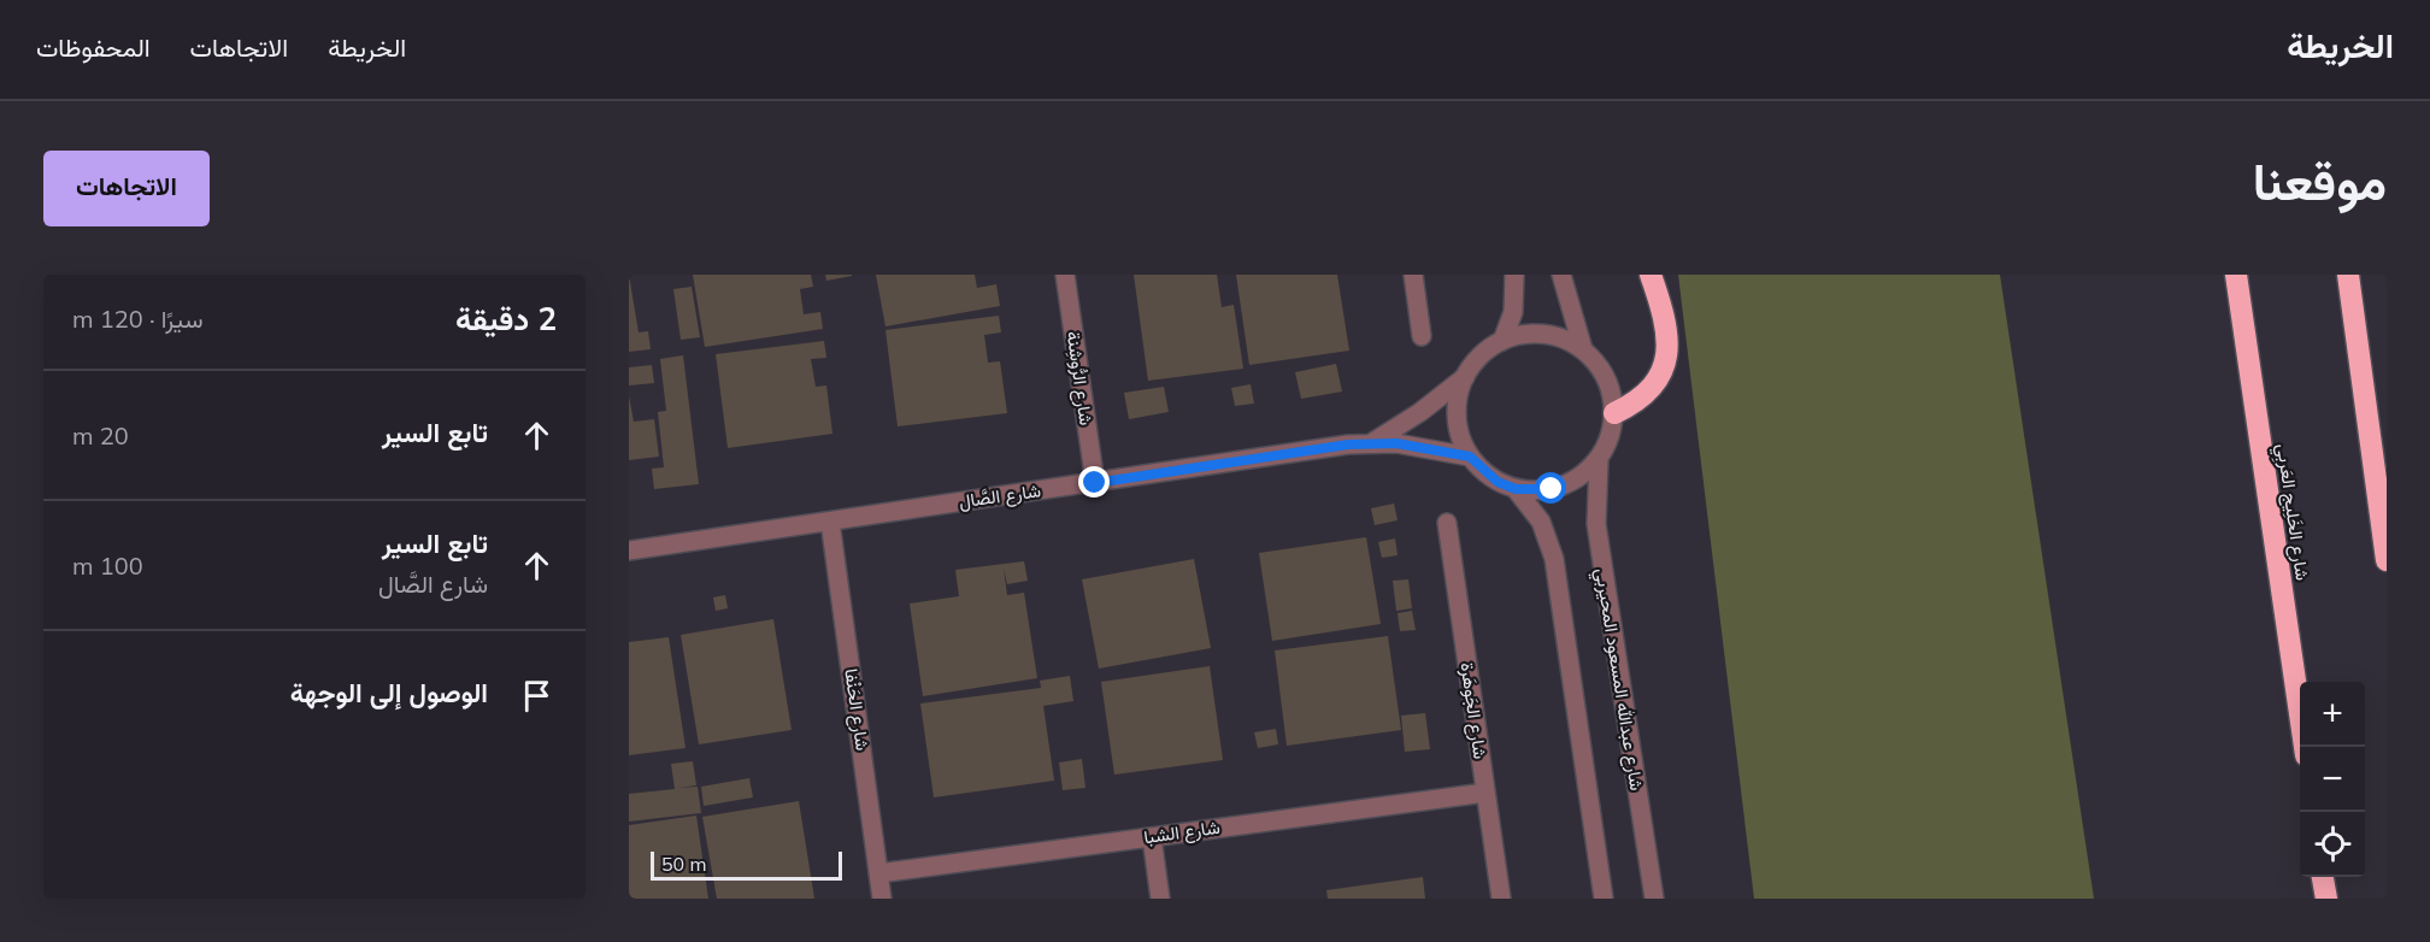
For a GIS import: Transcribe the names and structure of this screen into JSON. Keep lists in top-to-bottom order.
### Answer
{
  "streets": {
    "highway": ["شارع الخَلِيج العَربِي"],
    "street": [
      "شارع الرُّوشِنة",
      "شارع الصَّال",
      "شارع عبدالله المسعود المحيربي",
      "شارع الحَنْفا",
      "شارع الجَوهَرة",
      "شارع الشبا"
    ]
  },
  "crossings": [
    ["شارع الرُّوشِنة", "شارع الصَّال"],
    ["شارع الصَّال", "شارع عبدالله المسعود المحيربي"],
    ["شارع الصَّال", "شارع الحَنْفا"],
    ["شارع الحَنْفا", "شارع الشبا"],
    ["شارع الجَوهَرة", "شارع الشبا"]
  ],
  "scale_bar": "50 m",
  "page": {
    "header": "الخريطة",
    "nav": ["الخريطة", "الاتجاهات", "المحفوظات"],
    "title": "موقعنا",
    "buttons": "الاتجاهات",
    "heading": ["2 دقيقة", "سيرًا · 120 m"],
    "list": [
      ["تابع السير", "20 m"],
      ["تابع السير", "شارع الصَّال", "100 m"],
      "الوصول إلى الوجهة"
    ],
    "map_buttons": ["+", "−"],
    "scale": "50 m"
  }
}
